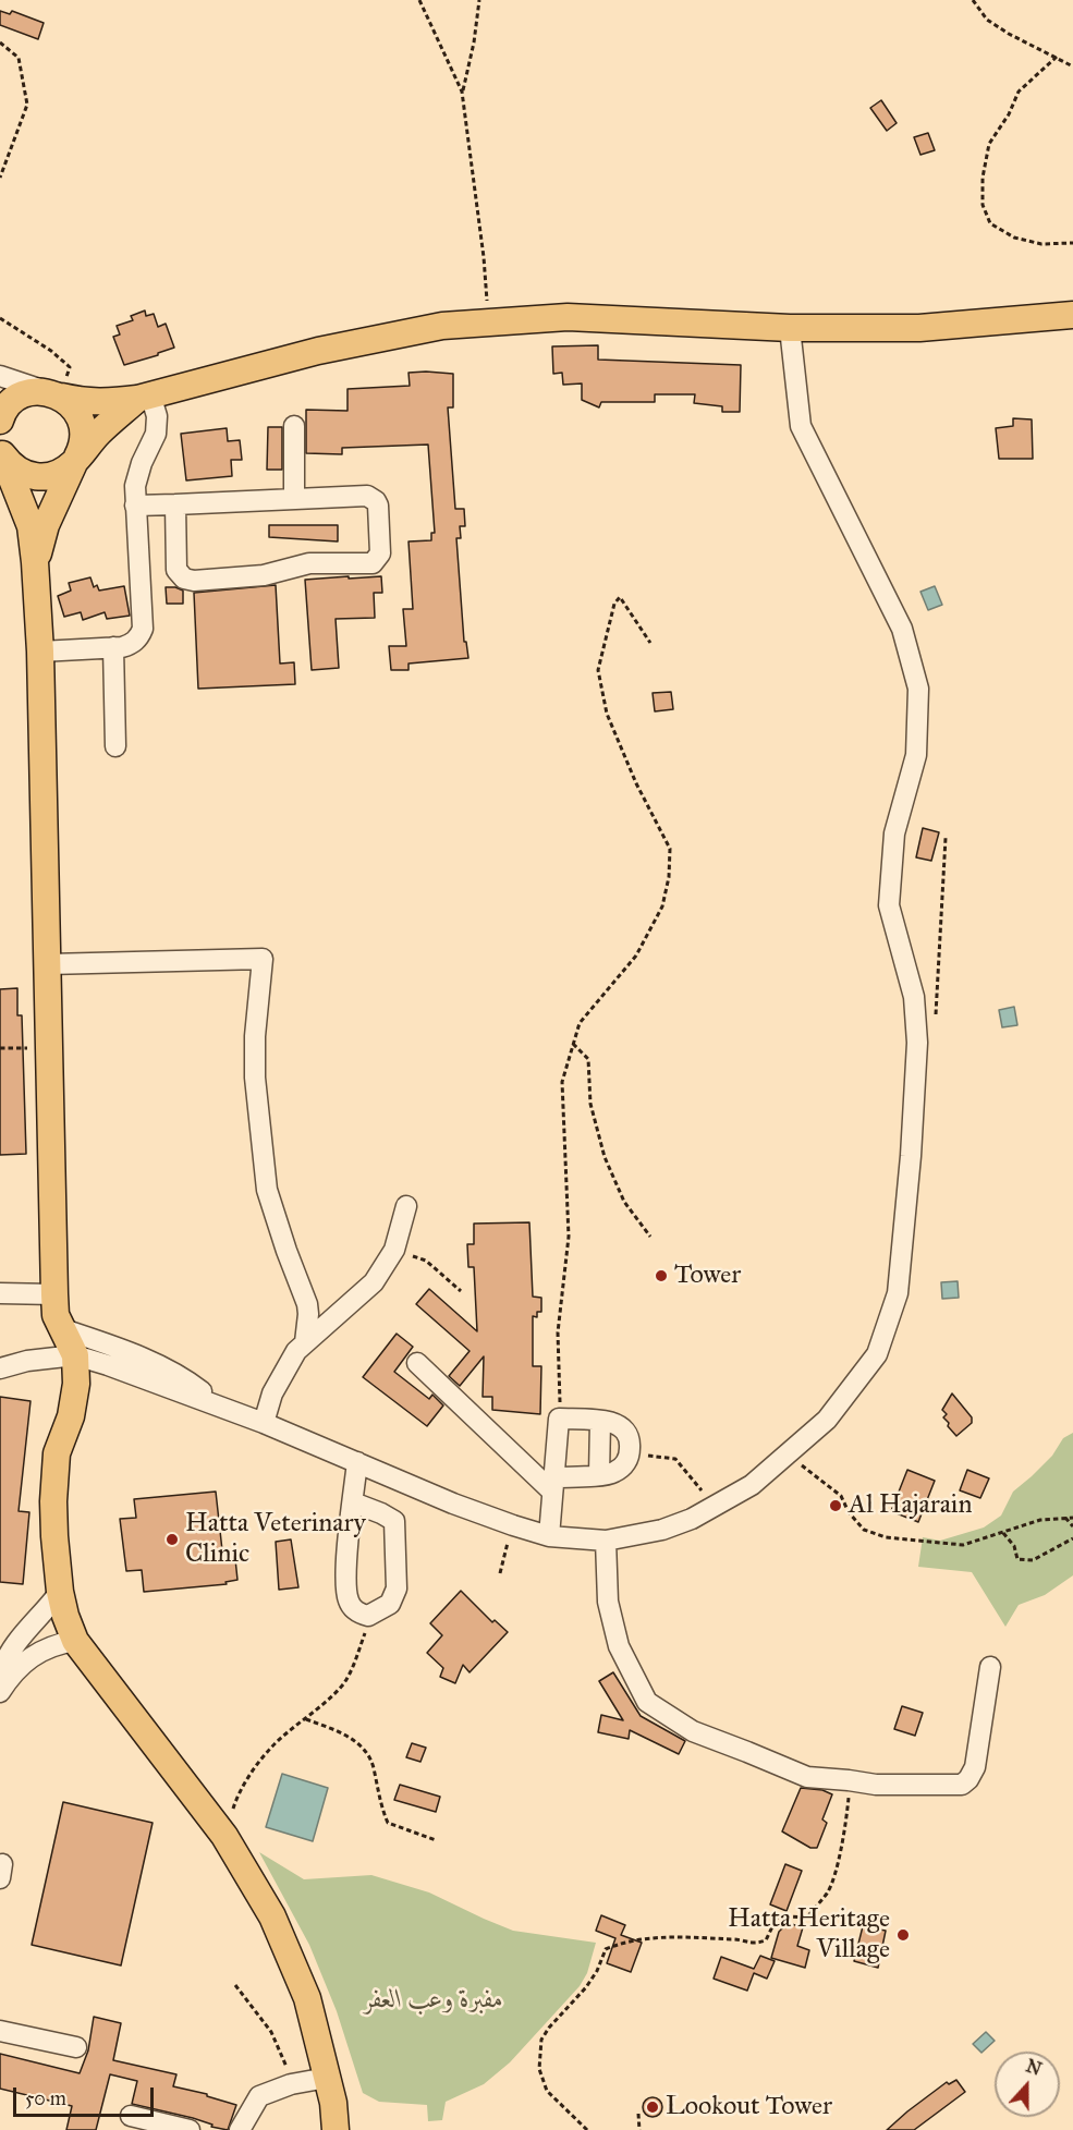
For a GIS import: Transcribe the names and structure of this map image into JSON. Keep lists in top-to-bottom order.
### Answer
{
  "parks": ["مفبرة وعب العفر"],
  "places": [
    "Tower",
    "Al Hajarain",
    "Hatta Veterinary Clinic",
    "Hatta Heritage Village",
    "Lookout Tower"
  ],
  "scale_bar": "50 m",
  "north": "top"
}
